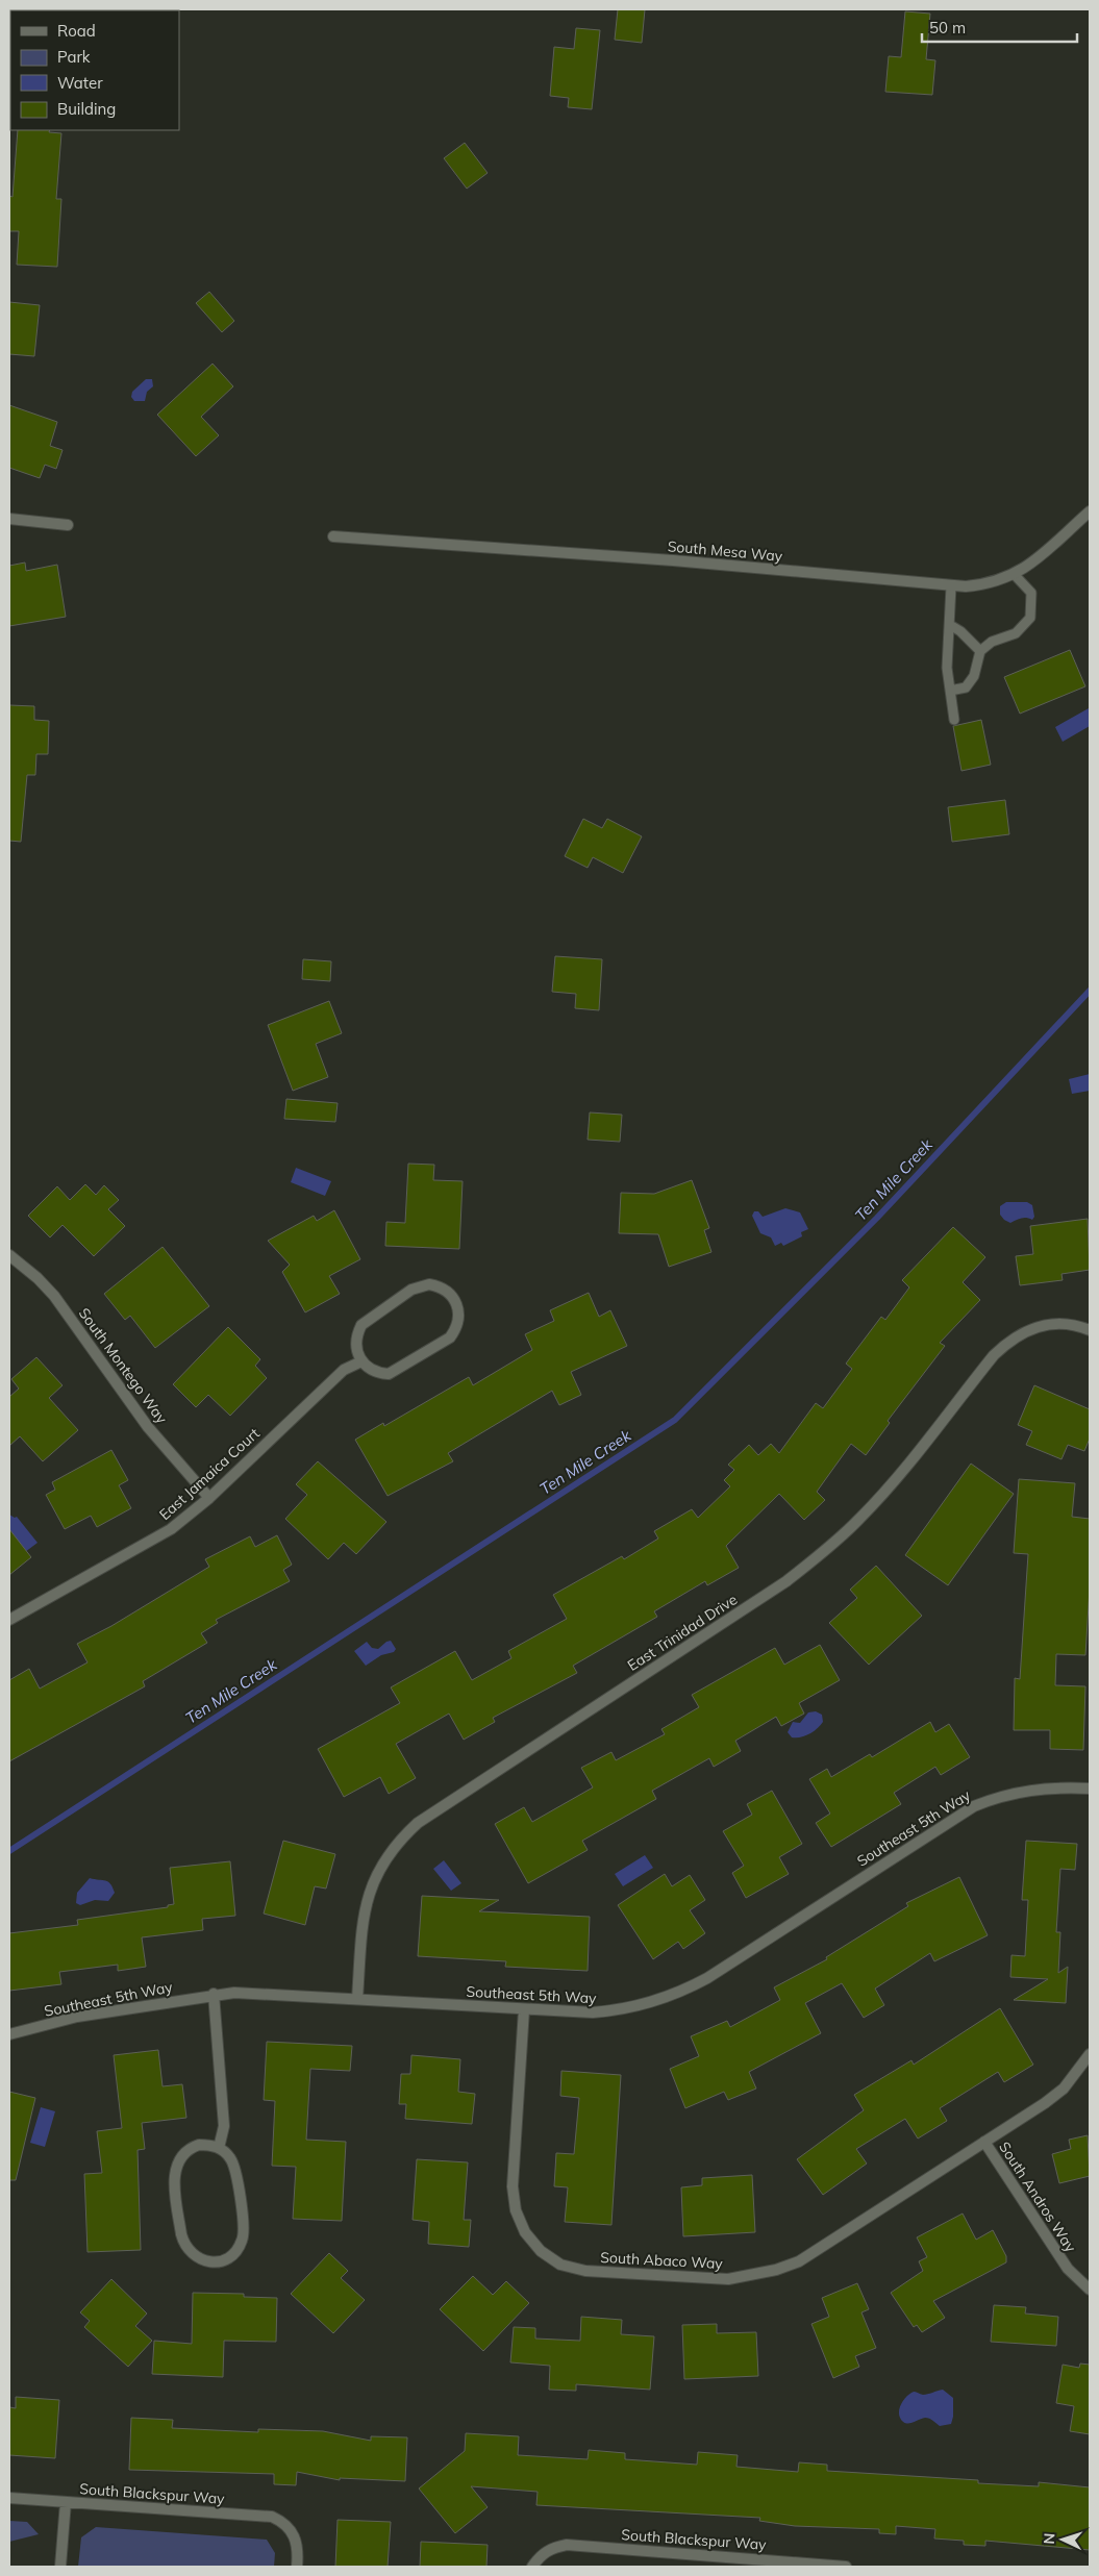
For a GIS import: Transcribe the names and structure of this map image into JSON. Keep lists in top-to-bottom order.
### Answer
{
  "streets": {
    "street": [
      "South Mesa Way",
      "South Montego Way",
      "East Jamaica Court",
      "East Trinidad Drive",
      "Southeast 5th Way",
      "South Andros Way",
      "South Abaco Way",
      "South Blackspur Way"
    ]
  },
  "crossings": [
    ["South Montego Way", "East Jamaica Court"],
    ["East Trinidad Drive", "Southeast 5th Way"],
    ["Southeast 5th Way", "South Abaco Way"],
    ["South Andros Way", "South Abaco Way"]
  ],
  "water": ["Ten Mile Creek"],
  "legend": [
    "Road",
    "Park",
    "Water",
    "Building"
  ],
  "scale_bar": "50 m",
  "north": "left"
}
